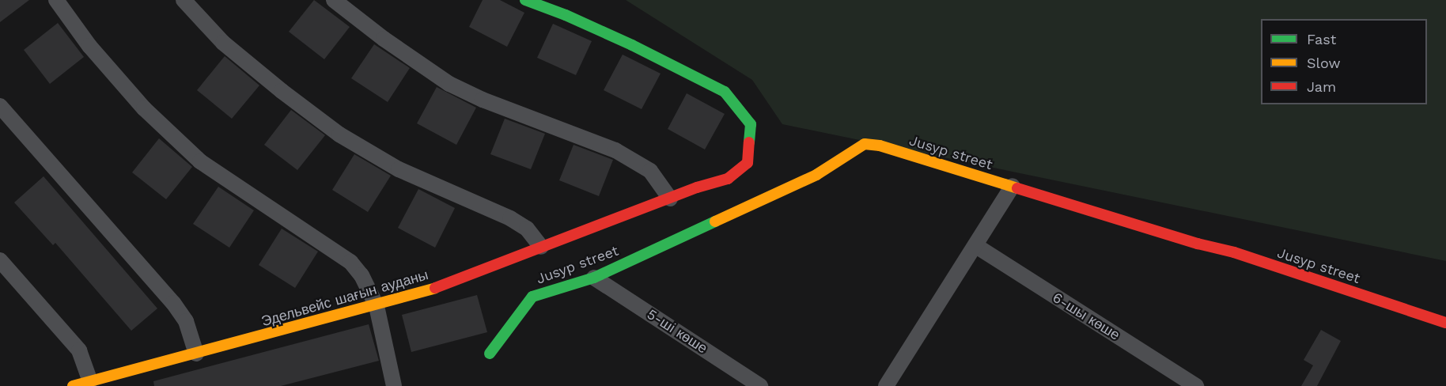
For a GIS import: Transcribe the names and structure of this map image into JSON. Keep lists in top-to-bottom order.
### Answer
{
  "streets": {
    "street": [
      "Jusyp street",
      "Эдельвейс шағын ауданы",
      "6-шы көше",
      "5-ші көше"
    ]
  },
  "crossings": [
    ["Jusyp street", "5-ші көше"]
  ],
  "legend": ["Fast", "Slow", "Jam"]
}
